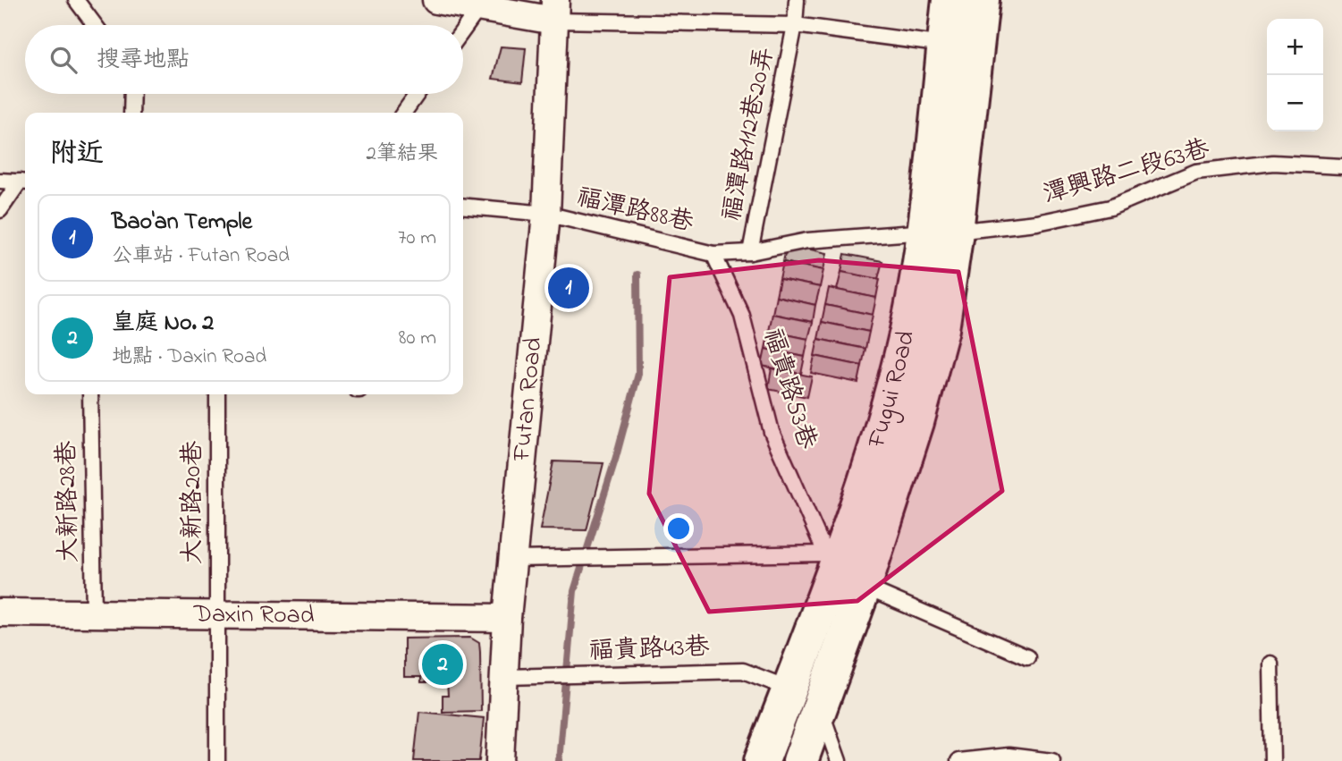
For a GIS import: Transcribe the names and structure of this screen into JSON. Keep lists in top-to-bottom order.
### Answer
{
  "streets": {
    "street": ["Fugui Road", "Futan Road", "Daxin Road"],
    "lane": [
      "福潭路112巷20弄",
      "潭興路二段63巷",
      "福潭路88巷",
      "福貴路53巷",
      "大新路28巷",
      "大新路20巷",
      "福貴路43巷"
    ]
  },
  "crossings": [
    ["福潭路112巷20弄", "潭興路二段63巷"],
    ["福潭路112巷20弄", "福潭路88巷"],
    ["潭興路二段63巷", "福潭路88巷"],
    ["潭興路二段63巷", "Fugui Road"],
    ["福潭路88巷", "福貴路53巷"],
    ["福潭路88巷", "Futan Road"],
    ["福貴路53巷", "Fugui Road"],
    ["Fugui Road", "福貴路43巷"],
    ["Futan Road", "Daxin Road"],
    ["Futan Road", "福貴路43巷"],
    ["大新路28巷", "Daxin Road"],
    ["大新路20巷", "Daxin Road"]
  ],
  "page": {
    "map_buttons": ["+", "−"],
    "search": "搜尋地點",
    "heading": ["附近", "2筆結果"],
    "list": [
      {
        "mark": "1",
        "name": "Bao'an Temple",
        "note": "公車站 · Futan Road",
        "value": "70 m"
      },
      {
        "mark": "2",
        "name": "皇庭 No. 2",
        "note": "地點 · Daxin Road",
        "value": "80 m"
      }
    ],
    "pins": ["1", "2"]
  }
}
